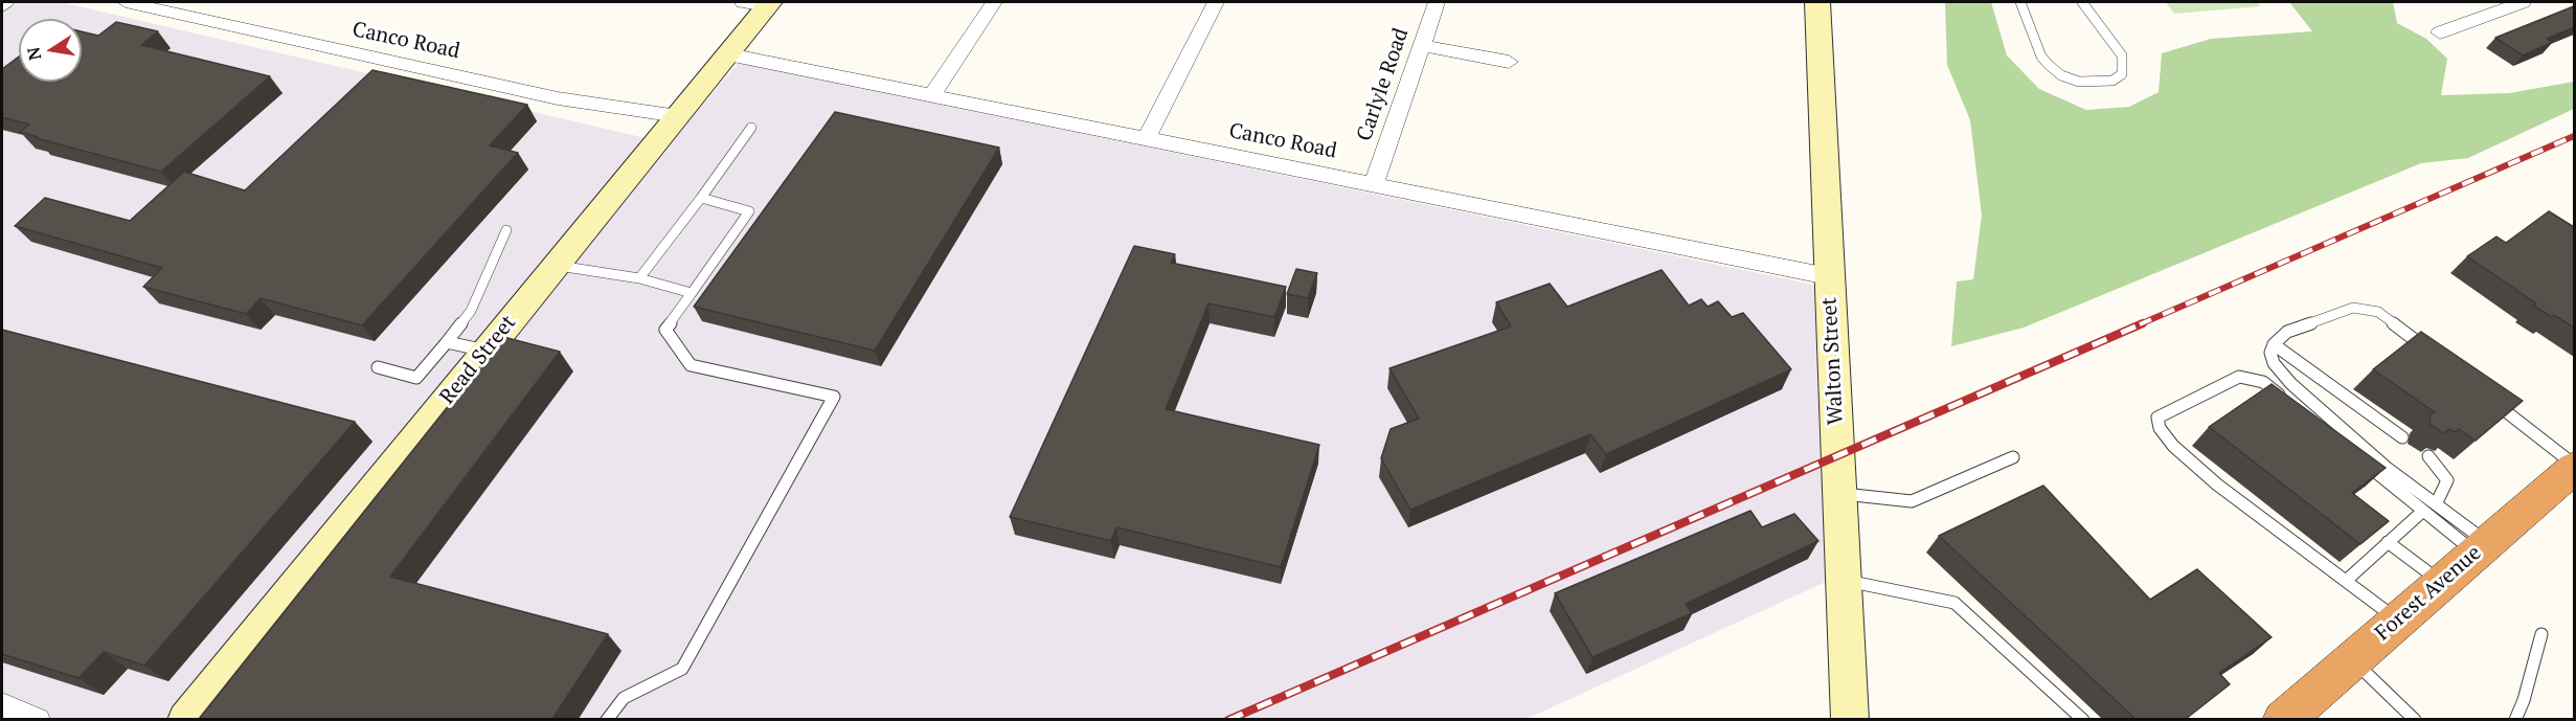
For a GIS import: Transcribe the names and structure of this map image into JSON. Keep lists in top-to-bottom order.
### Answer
{
  "streets": {
    "highway": ["Forest Avenue"],
    "street": [
      "Canco Road",
      "Carlyle Road",
      "Read Street",
      "Walton Street"
    ]
  },
  "crossings": [
    ["Canco Road", "Carlyle Road"],
    ["Canco Road", "Read Street"],
    ["Canco Road", "Walton Street"]
  ],
  "north": "left"
}
